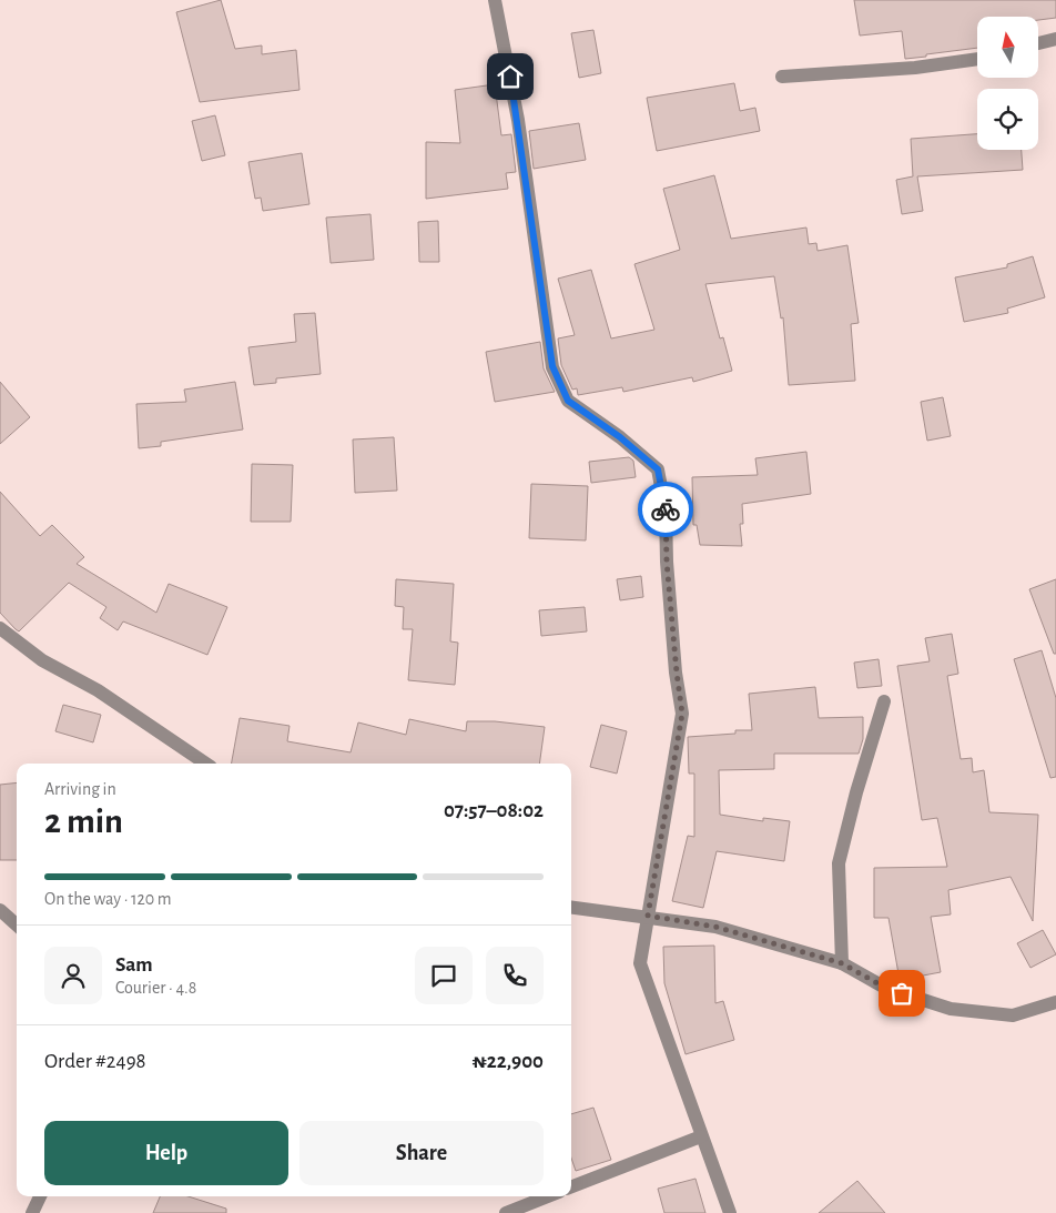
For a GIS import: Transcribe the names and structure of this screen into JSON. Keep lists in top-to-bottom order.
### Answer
{
  "north": "top",
  "page": {
    "heading": ["2 min", "Arriving in", "07:57–08:02"],
    "panel": [
      "Sam",
      "Courier · 4.8",
      "Order #2498",
      "₦22,900"
    ],
    "bar": "On the way · 120 m",
    "buttons": ["Help", "Share"]
  }
}
